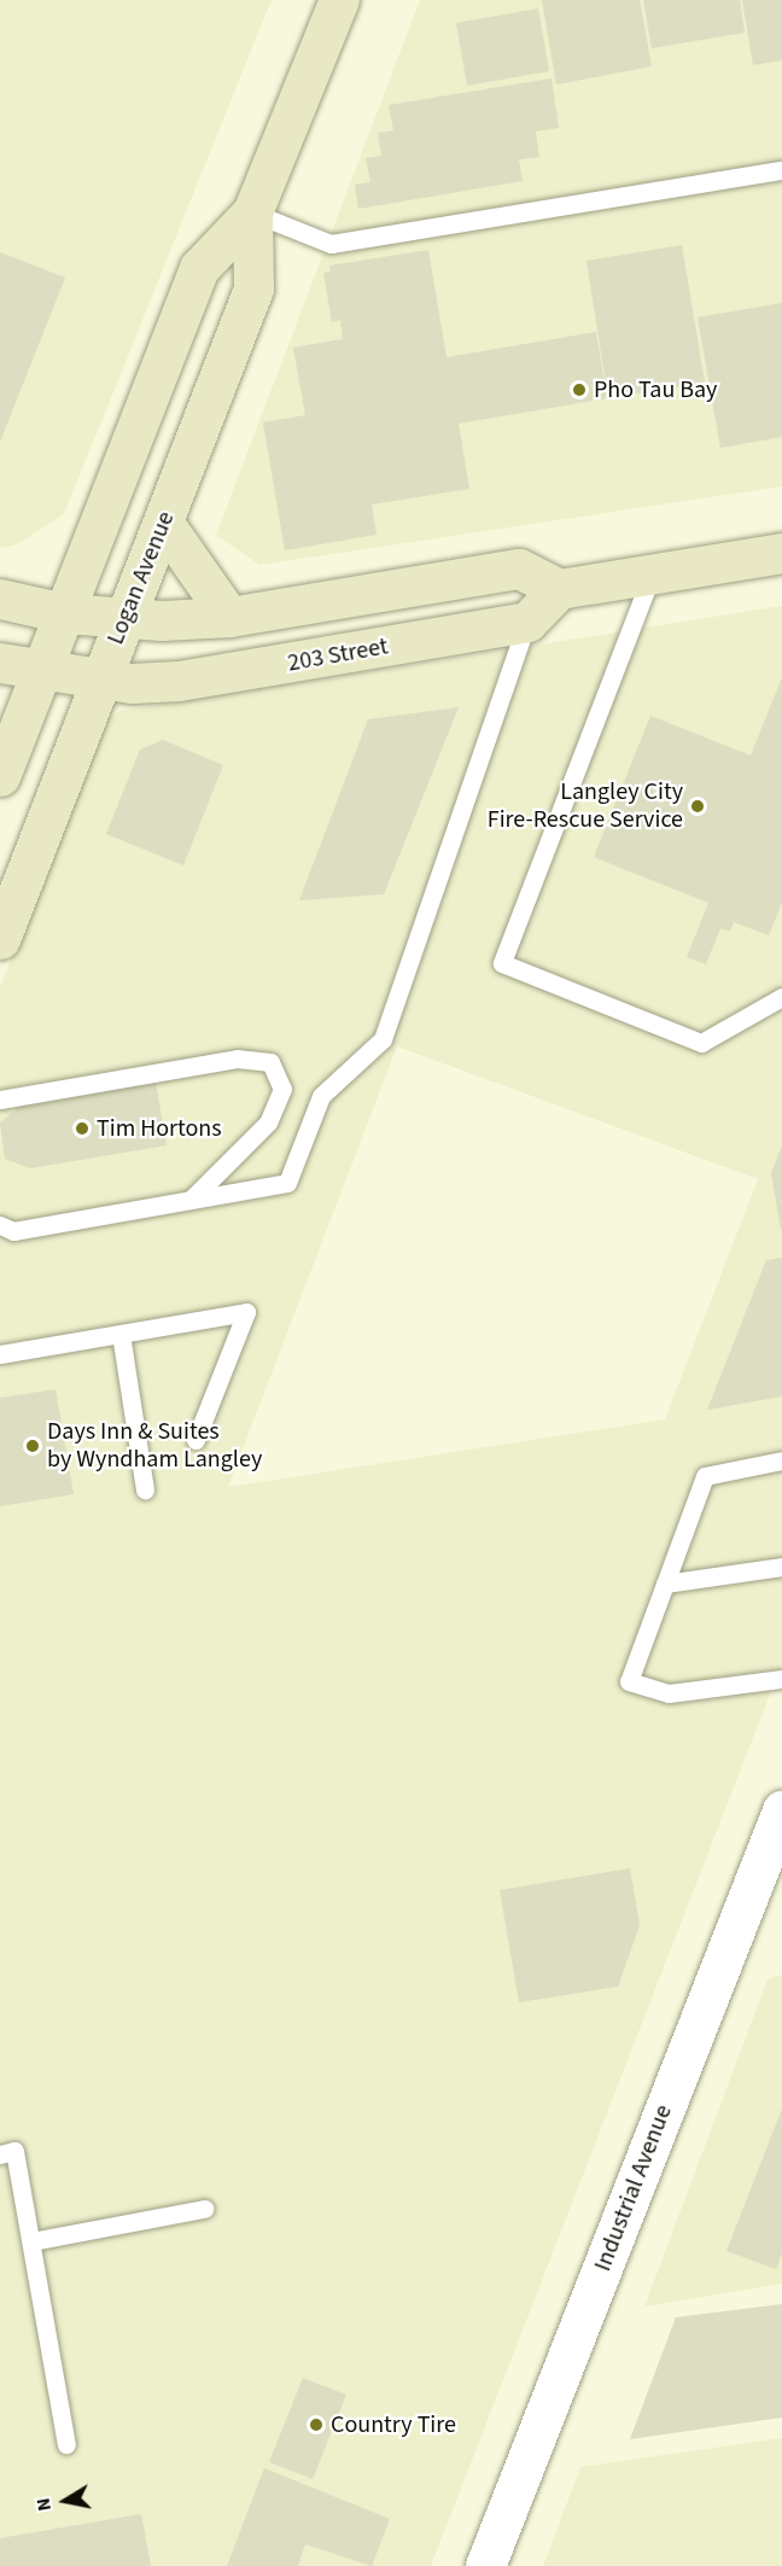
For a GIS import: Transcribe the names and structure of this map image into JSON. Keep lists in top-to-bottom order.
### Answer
{
  "streets": {
    "main road": ["Logan Avenue", "203 Street"],
    "street": ["Industrial Avenue"]
  },
  "crossings": [
    ["Logan Avenue", "203 Street"]
  ],
  "places": [
    "Pho Tau Bay",
    "Langley City Fire-Rescue Service",
    "Tim Hortons",
    "Days Inn & Suites by Wyndham Langley",
    "Country Tire"
  ],
  "north": "left"
}
